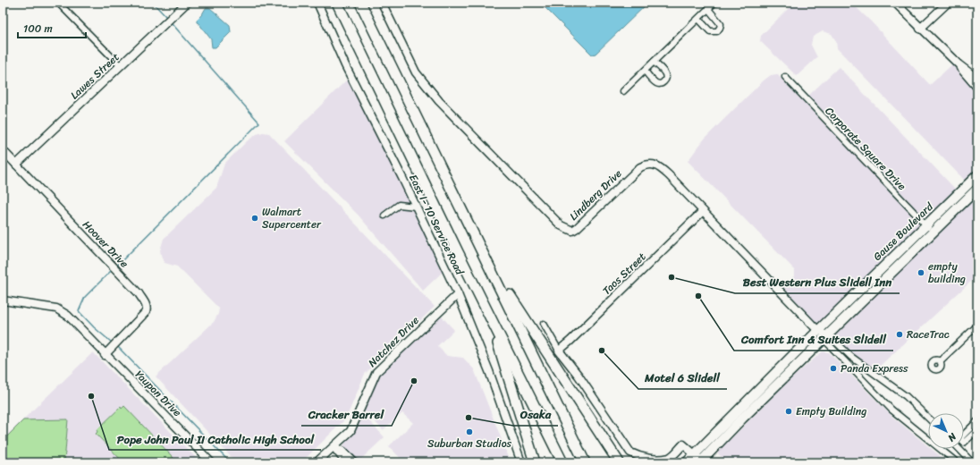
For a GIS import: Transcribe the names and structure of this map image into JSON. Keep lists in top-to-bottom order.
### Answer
{
  "streets": {
    "main road": ["Gause Boulevard"],
    "street": [
      "Lawes Street",
      "Corporate Square Drive",
      "Lindberg Drive",
      "East I- 10 Service Road",
      "Hoover Drive",
      "Taos Street",
      "Natchez Drive",
      "Yaupon Drive"
    ]
  },
  "crossings": [
    ["Lawes Street", "Hoover Drive"],
    ["Corporate Square Drive", "Gause Boulevard"],
    ["Lindberg Drive", "Gause Boulevard"],
    ["Lindberg Drive", "Taos Street"],
    ["East I- 10 Service Road", "Natchez Drive"],
    ["Hoover Drive", "Yaupon Drive"]
  ],
  "places": [
    "Walmart Supercenter",
    "empty building",
    "Best Western Plus Slidell Inn",
    "Comfort Inn & Suites Slidell",
    "RaceTrac",
    "Motel 6 Slidell",
    "Panda Express",
    "Cracker Barrel",
    "Pope John Paul II Catholic High School",
    "Empty Building",
    "Osaka",
    "Suburban Studios"
  ],
  "scale_bar": "100 m",
  "north": "bottom right"
}
